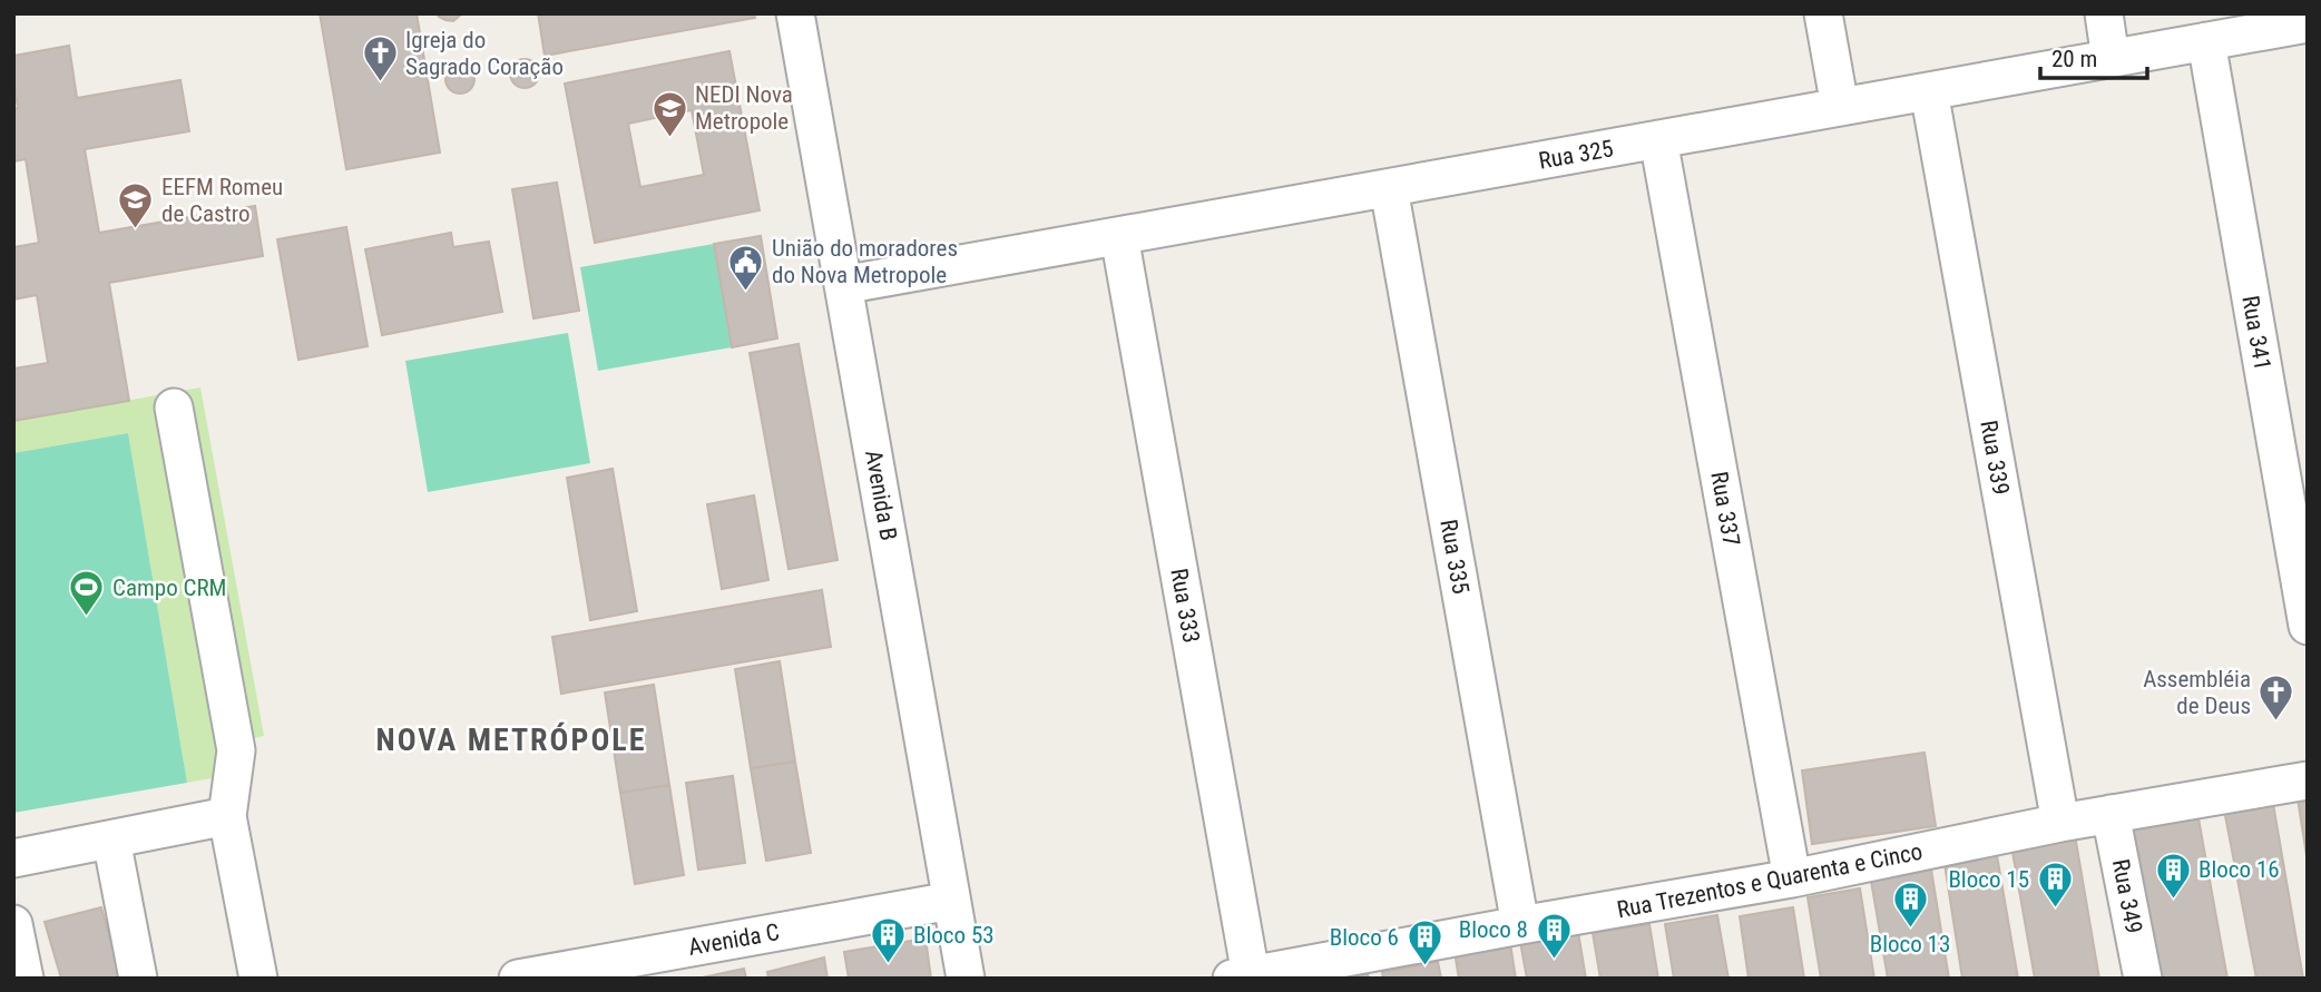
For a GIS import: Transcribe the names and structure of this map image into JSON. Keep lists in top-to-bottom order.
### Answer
{
  "streets": {
    "street": [
      "Rua 325",
      "Rua 341",
      "Rua 339",
      "Avenida B",
      "Rua 337",
      "Rua 335",
      "Rua 333",
      "Rua Trezentos e Quarenta e Cinco",
      "Rua 349",
      "Avenida C"
    ]
  },
  "crossings": [
    ["Rua 325", "Rua 341"],
    ["Rua 325", "Rua 339"],
    ["Rua 325", "Avenida B"],
    ["Rua 325", "Rua 337"],
    ["Rua 325", "Rua 335"],
    ["Rua 325", "Rua 333"],
    ["Rua 339", "Rua Trezentos e Quarenta e Cinco"],
    ["Avenida B", "Avenida C"],
    ["Rua 337", "Rua Trezentos e Quarenta e Cinco"],
    ["Rua 335", "Rua Trezentos e Quarenta e Cinco"],
    ["Rua 333", "Rua Trezentos e Quarenta e Cinco"],
    ["Rua Trezentos e Quarenta e Cinco", "Rua 349"]
  ],
  "districts": ["NOVA METRÓPOLE"],
  "places": {
    "church": ["Igreja do Sagrado Coração", "Assembléia de Deus"],
    "school or university": ["NEDI Nova Metropole", "EEFM Romeu de Castro"],
    "public building": ["União do moradores do Nova Metropole"],
    "sports": ["Campo CRM"],
    "building": [
      "Bloco 16",
      "Bloco 15",
      "Bloco 13",
      "Bloco 8",
      "Bloco 53",
      "Bloco 6"
    ]
  },
  "scale_bar": "20 m"
}
